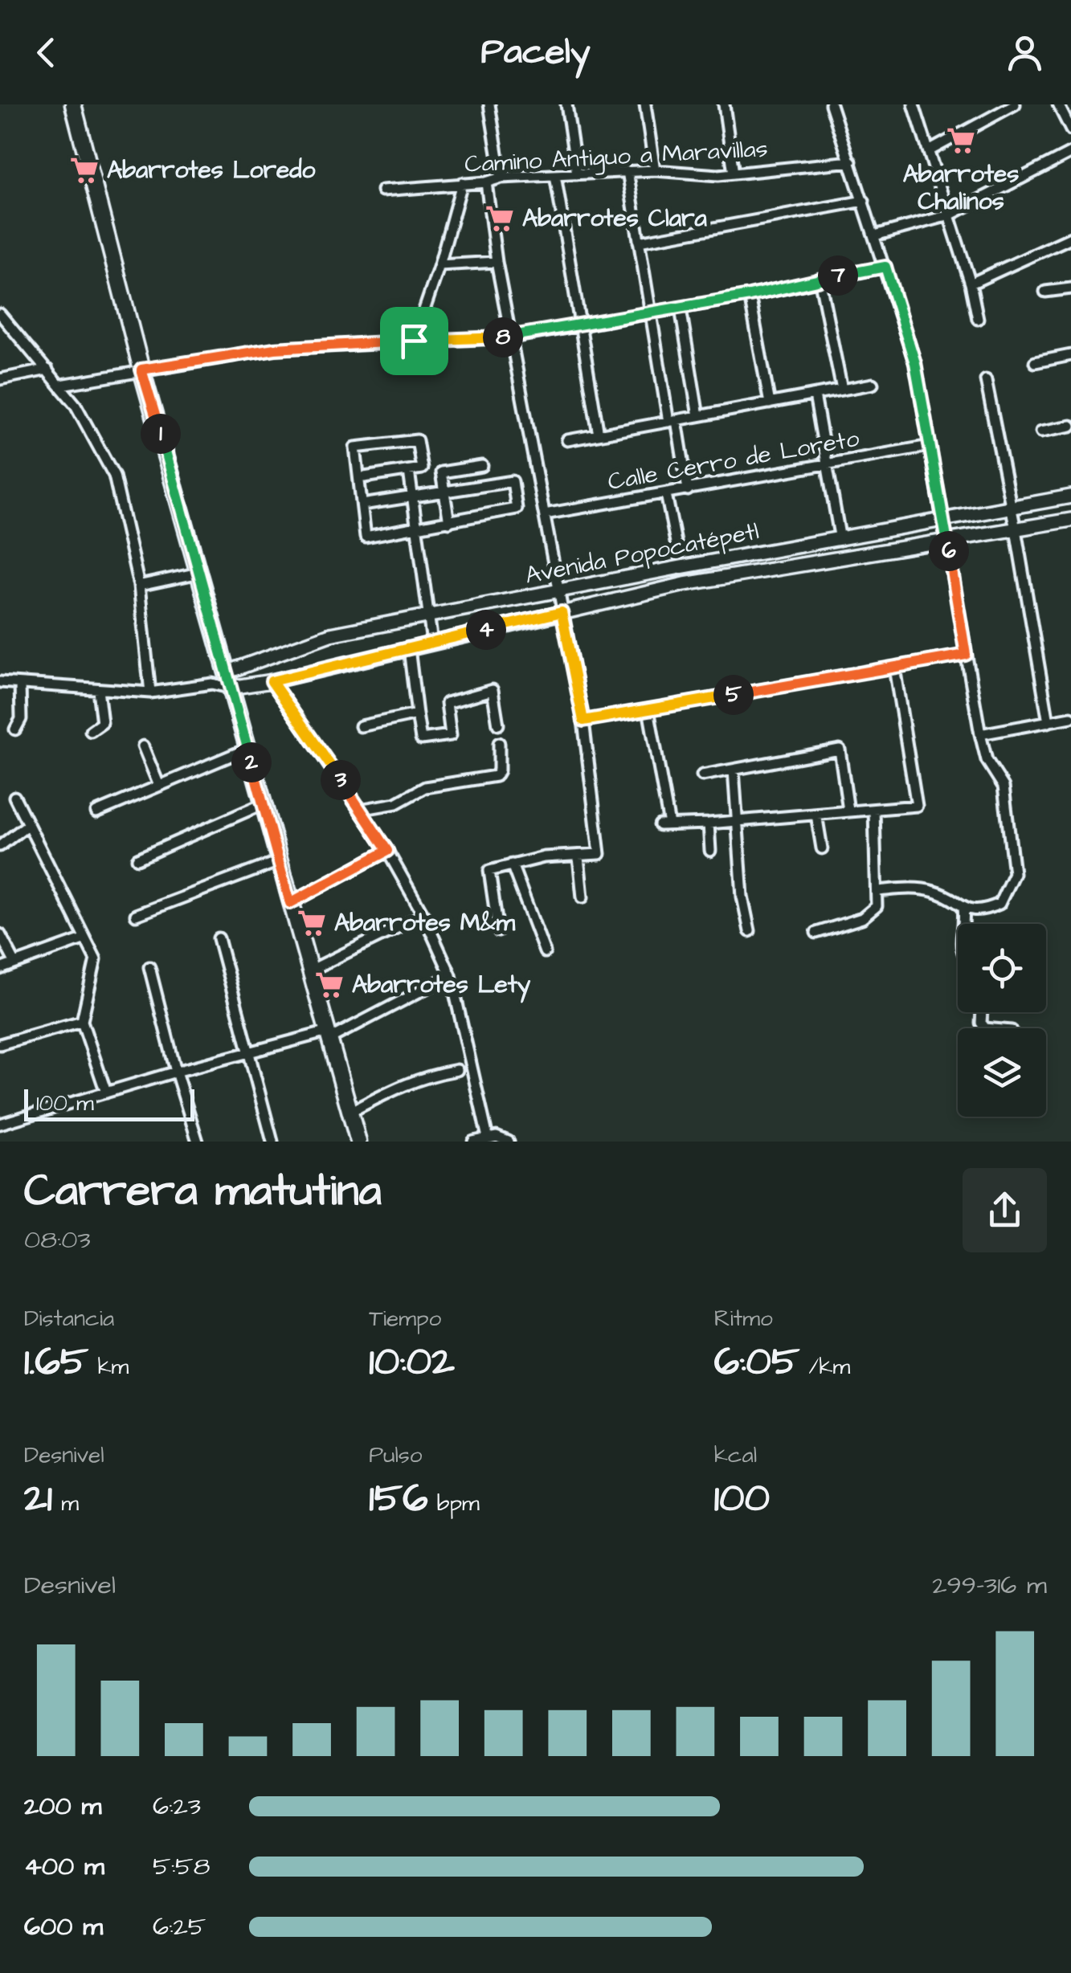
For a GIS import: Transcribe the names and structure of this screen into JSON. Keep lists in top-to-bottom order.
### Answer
{
  "streets": {
    "street": ["Camino Antiguo a Maravillas", "Calle Cerro de Loreto", "Avenida Popocatépetl"]
  },
  "places": {
    "supermarket": [
      "Abarrotes Chalinos",
      "Abarrotes Loredo",
      "Abarrotes Clara",
      "Abarrotes M&m",
      "Abarrotes Lety"
    ]
  },
  "scale_bar": "100 m",
  "page": {
    "header": "Pacely",
    "pins": [
      "7",
      "8",
      "1",
      "6",
      "4",
      "5",
      "2",
      "3"
    ],
    "scale": "100 m",
    "heading": ["Carrera matutina", "08:03"],
    "stats": [
      ["Distancia", "1.65 km"],
      ["Tiempo", "10:02"],
      ["Ritmo", "6:05 /km"],
      ["Desnivel", "21 m"],
      ["Pulso", "156 bpm"],
      ["kcal", "100"]
    ],
    "chart": ["Desnivel", "299–316 m"],
    "list": [
      {
        "name": "200 m",
        "note": "6:23"
      },
      {
        "name": "400 m",
        "note": "5:58"
      },
      {
        "name": "600 m",
        "note": "6:25"
      }
    ]
  }
}
